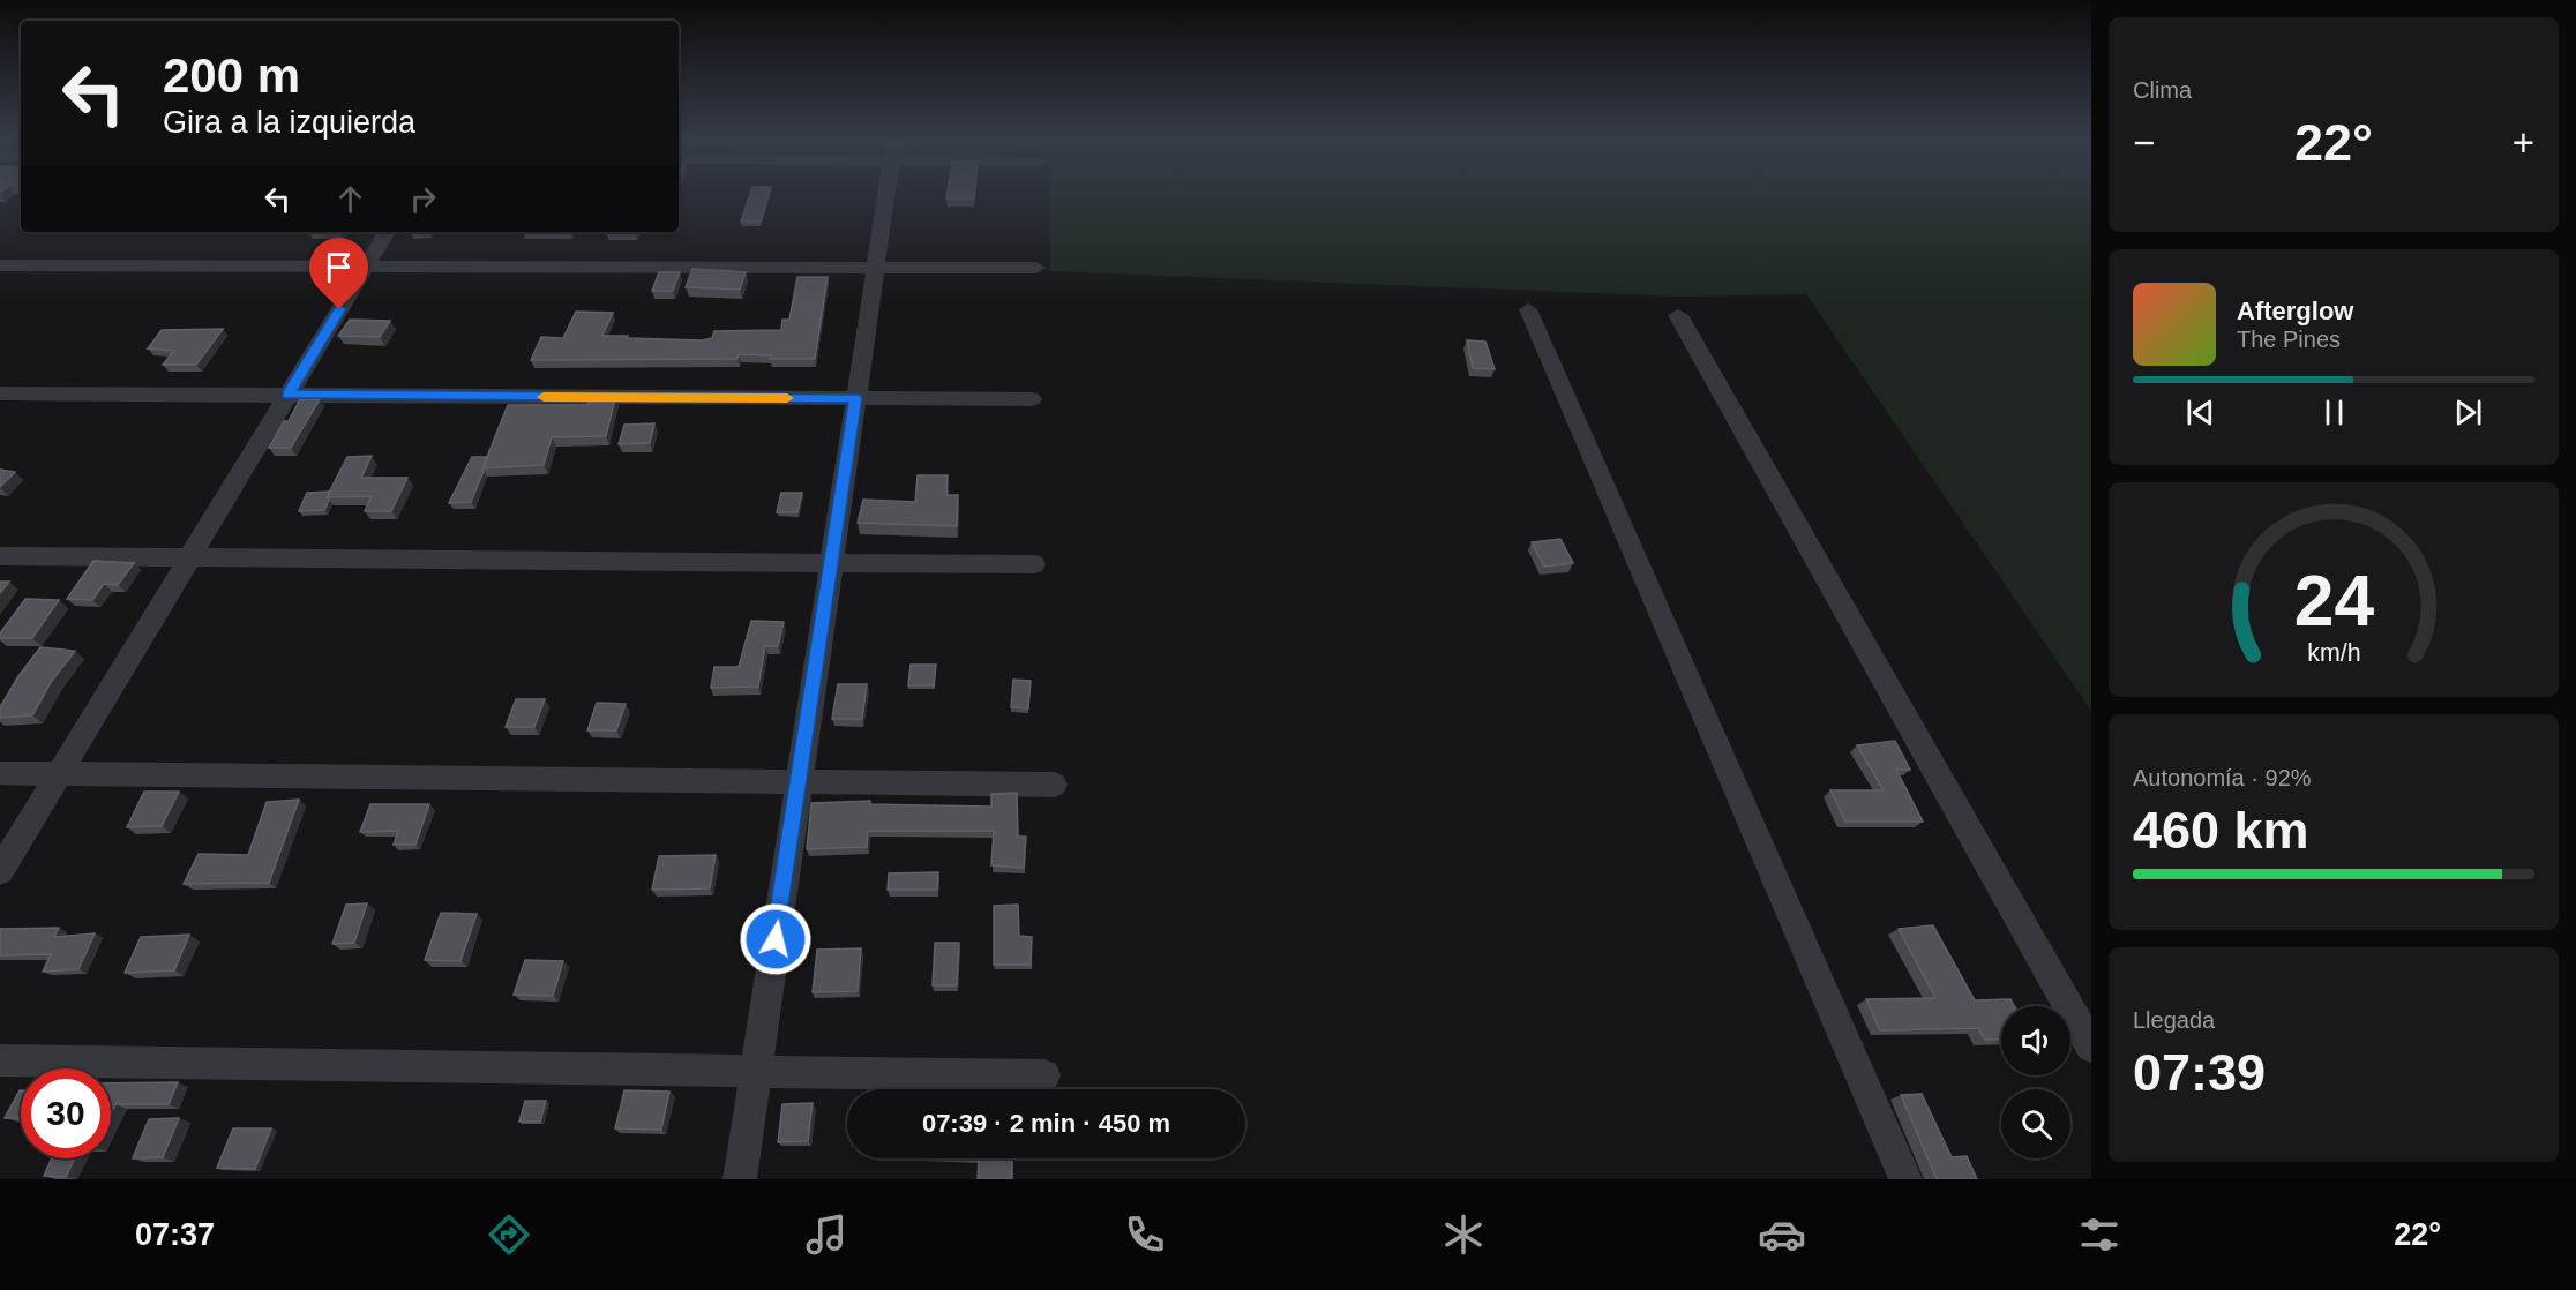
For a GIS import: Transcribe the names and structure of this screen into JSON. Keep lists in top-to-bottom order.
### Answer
{
  "page": {
    "tile": [
      "Clima",
      ["Autonomía · 92%", "460 km"],
      ["Llegada", "07:39"]
    ],
    "turn": ["200 m", "Gira a la izquierda"],
    "heat": ["−", "22°", "+"],
    "song": ["Afterglow", "The Pines"],
    "limit": "30",
    "trip": "07:39 · 2 min · 450 m",
    "tabs": ["07:37", "22°"],
    "gauge": ["24", "km/h"]
  }
}
